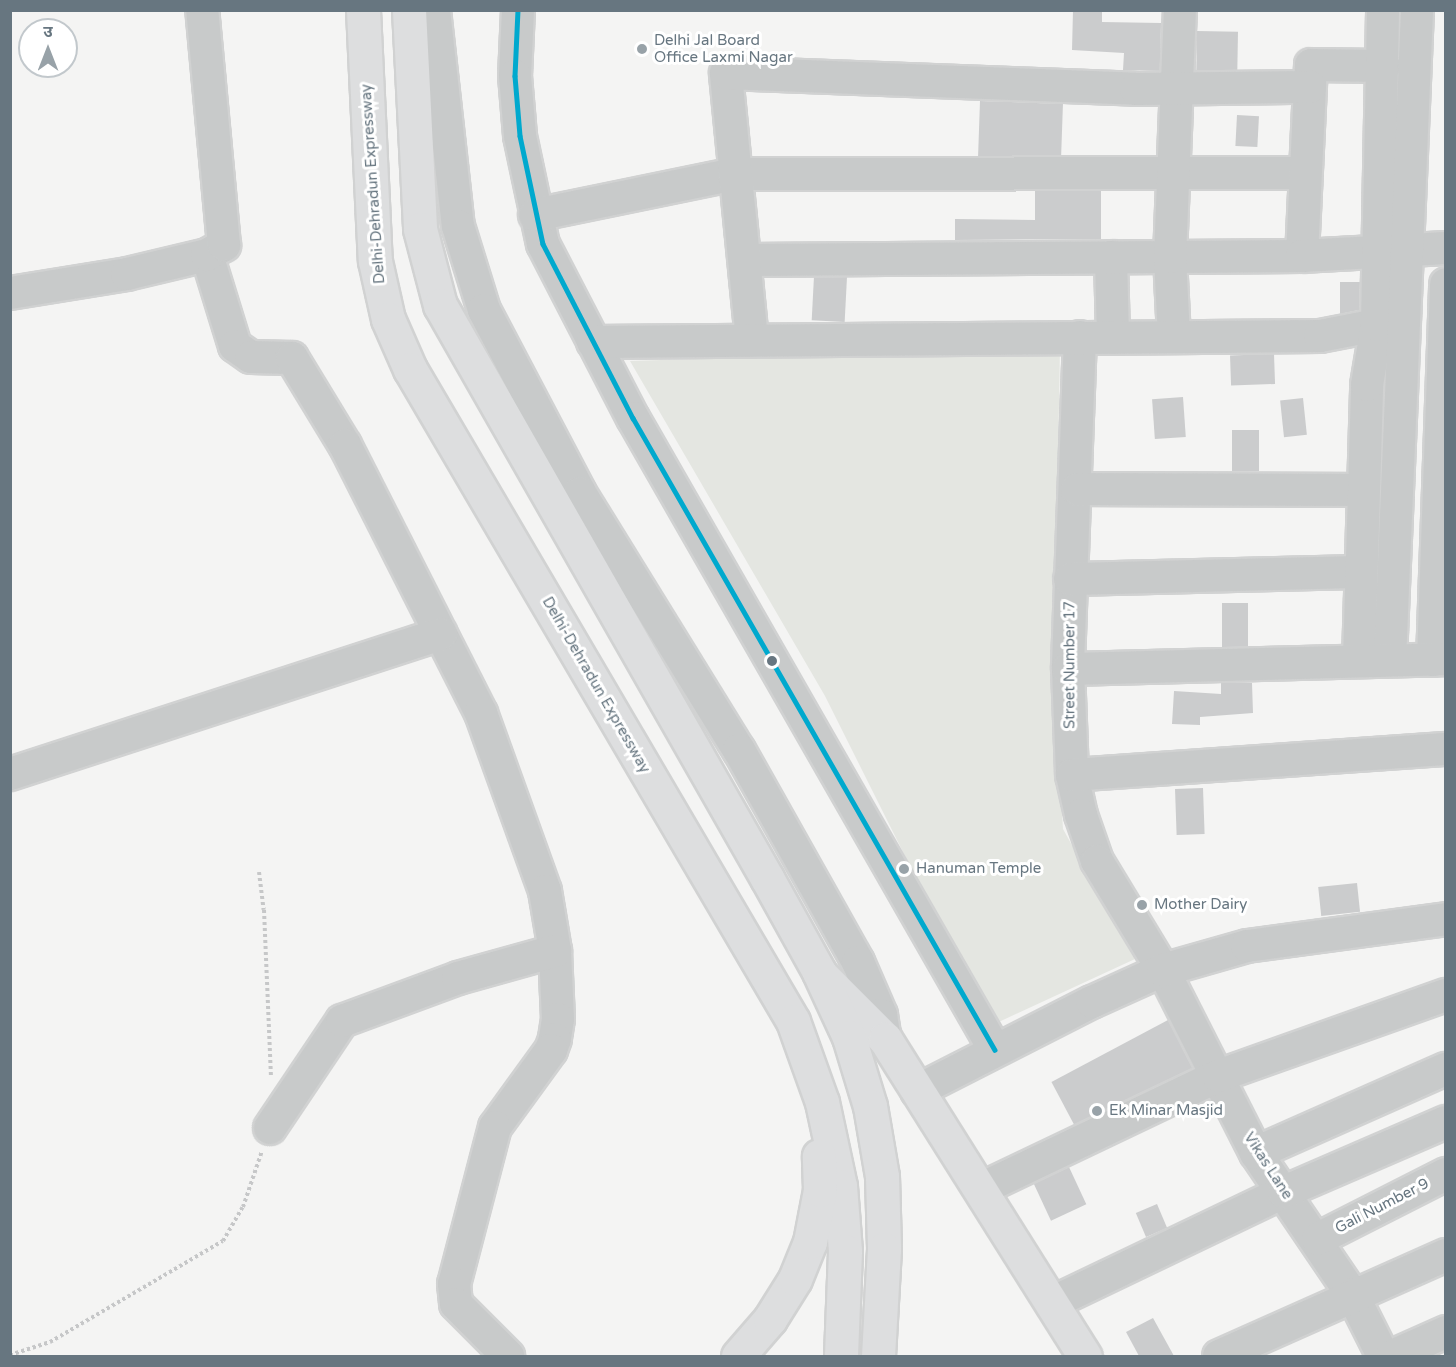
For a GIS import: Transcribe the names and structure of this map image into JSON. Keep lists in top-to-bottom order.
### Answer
{
  "streets": {
    "main road": ["Delhi-Dehradun Expressway"],
    "street": ["Street Number 17", "Vikas Lane", "Gali Number 9"]
  },
  "crossings": [
    ["Street Number 17", "Vikas Lane"],
    ["Vikas Lane", "Gali Number 9"]
  ],
  "places": [
    "Delhi Jal Board Office Laxmi Nagar",
    "Hanuman Temple",
    "Mother Dairy",
    "Ek Minar Masjid"
  ],
  "north": "top"
}
